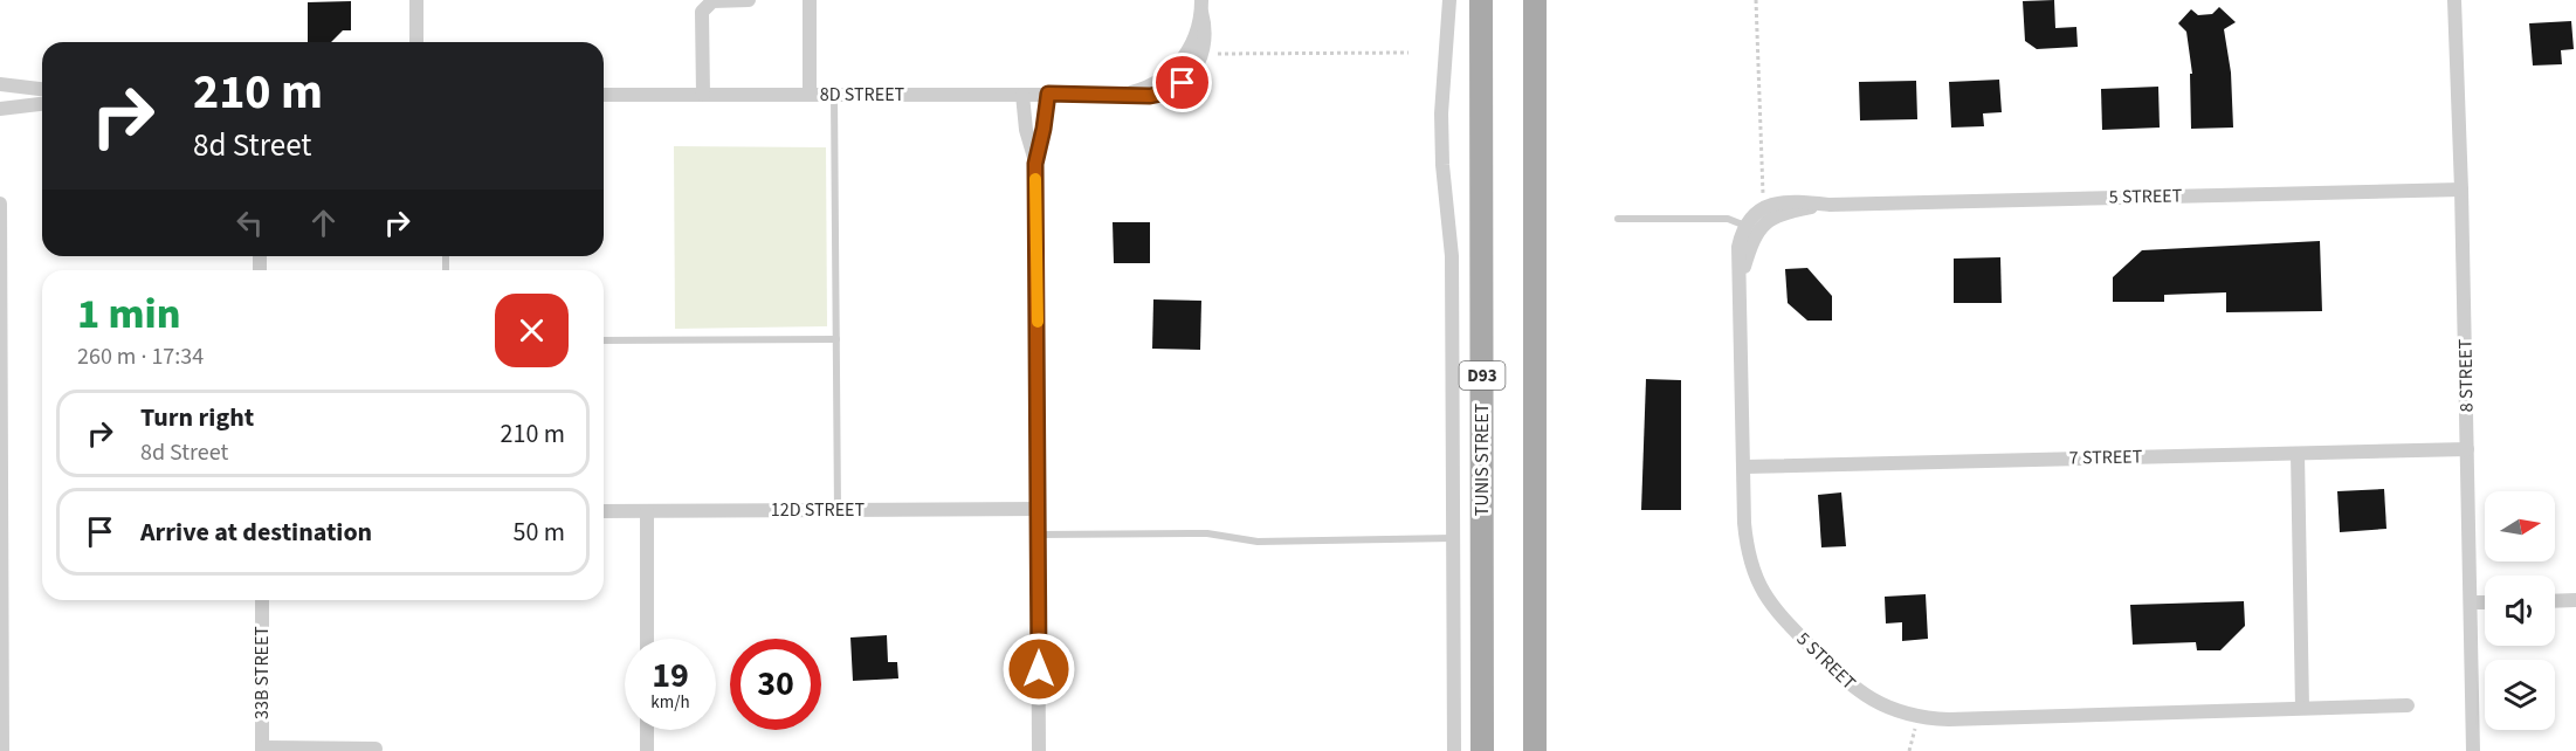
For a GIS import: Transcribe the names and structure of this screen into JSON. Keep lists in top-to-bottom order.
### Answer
{
  "streets": {
    "main road": ["D93", "TUNIS STREET"],
    "street": [
      "8D STREET",
      "5 STREET",
      "8 STREET",
      "7 STREET",
      "12D STREET",
      "33B STREET"
    ]
  },
  "crossings": [
    ["5 STREET", "8 STREET"],
    ["5 STREET", "7 STREET"],
    ["8 STREET", "7 STREET"]
  ],
  "north": "right",
  "page": {
    "turn": ["210 m", "8d Street"],
    "heading": ["1 min", "260 m · 17:34"],
    "list": [
      {
        "name": "Turn right",
        "note": "8d Street",
        "value": "210 m"
      },
      {
        "name": "Arrive at destination",
        "value": "50 m"
      }
    ],
    "speed": "19 km/h",
    "limit": "30"
  }
}
